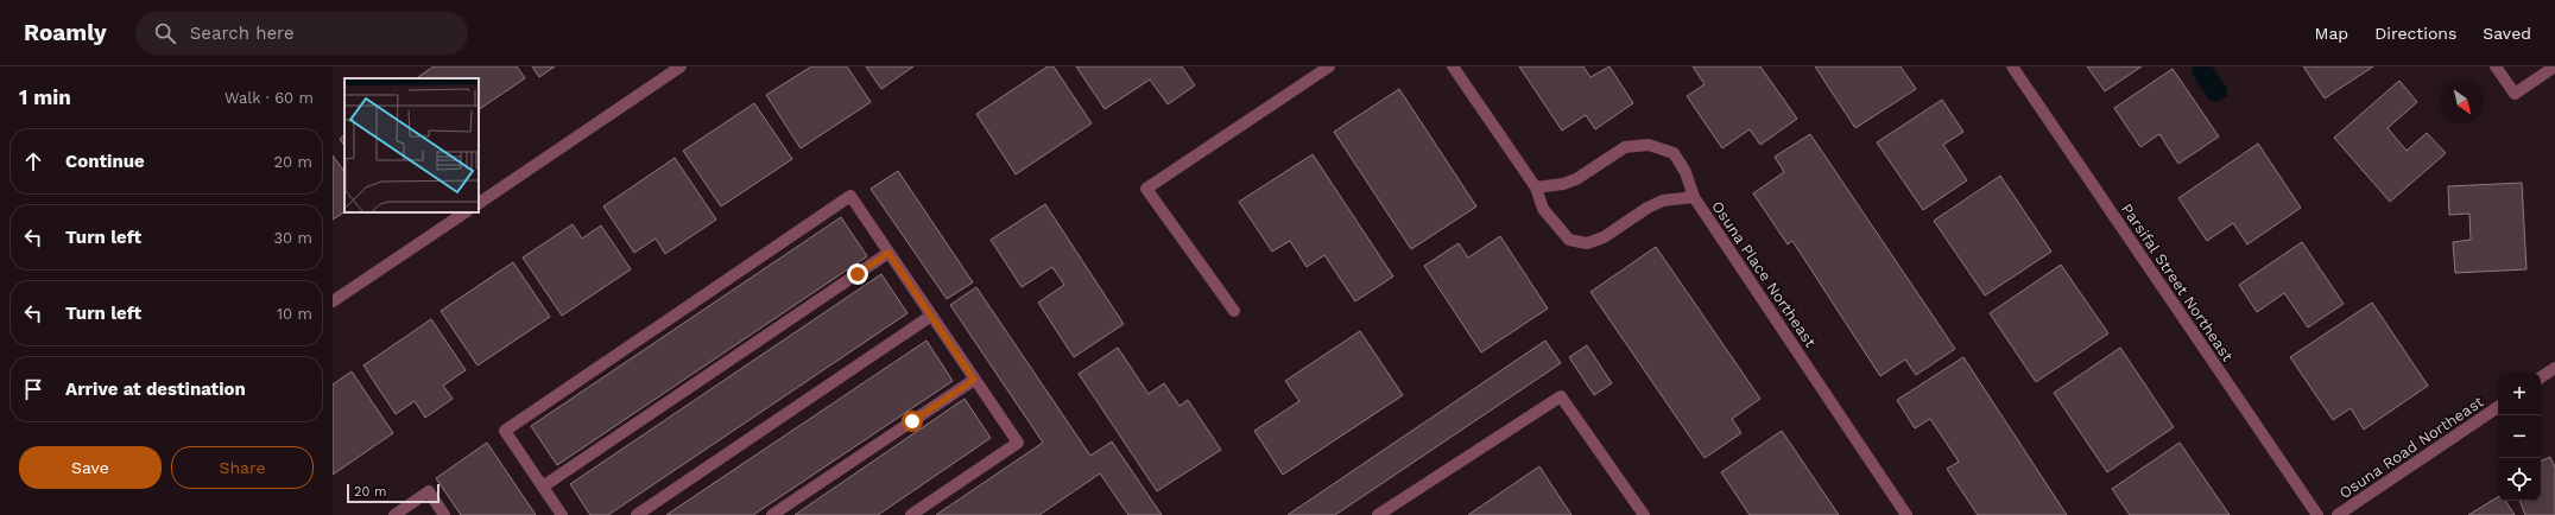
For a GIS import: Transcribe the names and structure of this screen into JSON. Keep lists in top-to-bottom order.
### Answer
{
  "streets": {
    "street": ["Osuna Place Northeast", "Parsifal Street Northeast", "Osuna Road Northeast"]
  },
  "scale_bar": "20 m",
  "north": "bottom right",
  "page": {
    "header": "Roamly",
    "search": "Search here",
    "nav": ["Map", "Directions", "Saved"],
    "heading": ["1 min", "Walk · 60 m"],
    "list": [
      ["Continue", "20 m"],
      ["Turn left", "30 m"],
      ["Turn left", "10 m"],
      "Arrive at destination"
    ],
    "map_buttons": ["+", "−"],
    "buttons": ["Save", "Share"],
    "scale": "20 m"
  }
}
